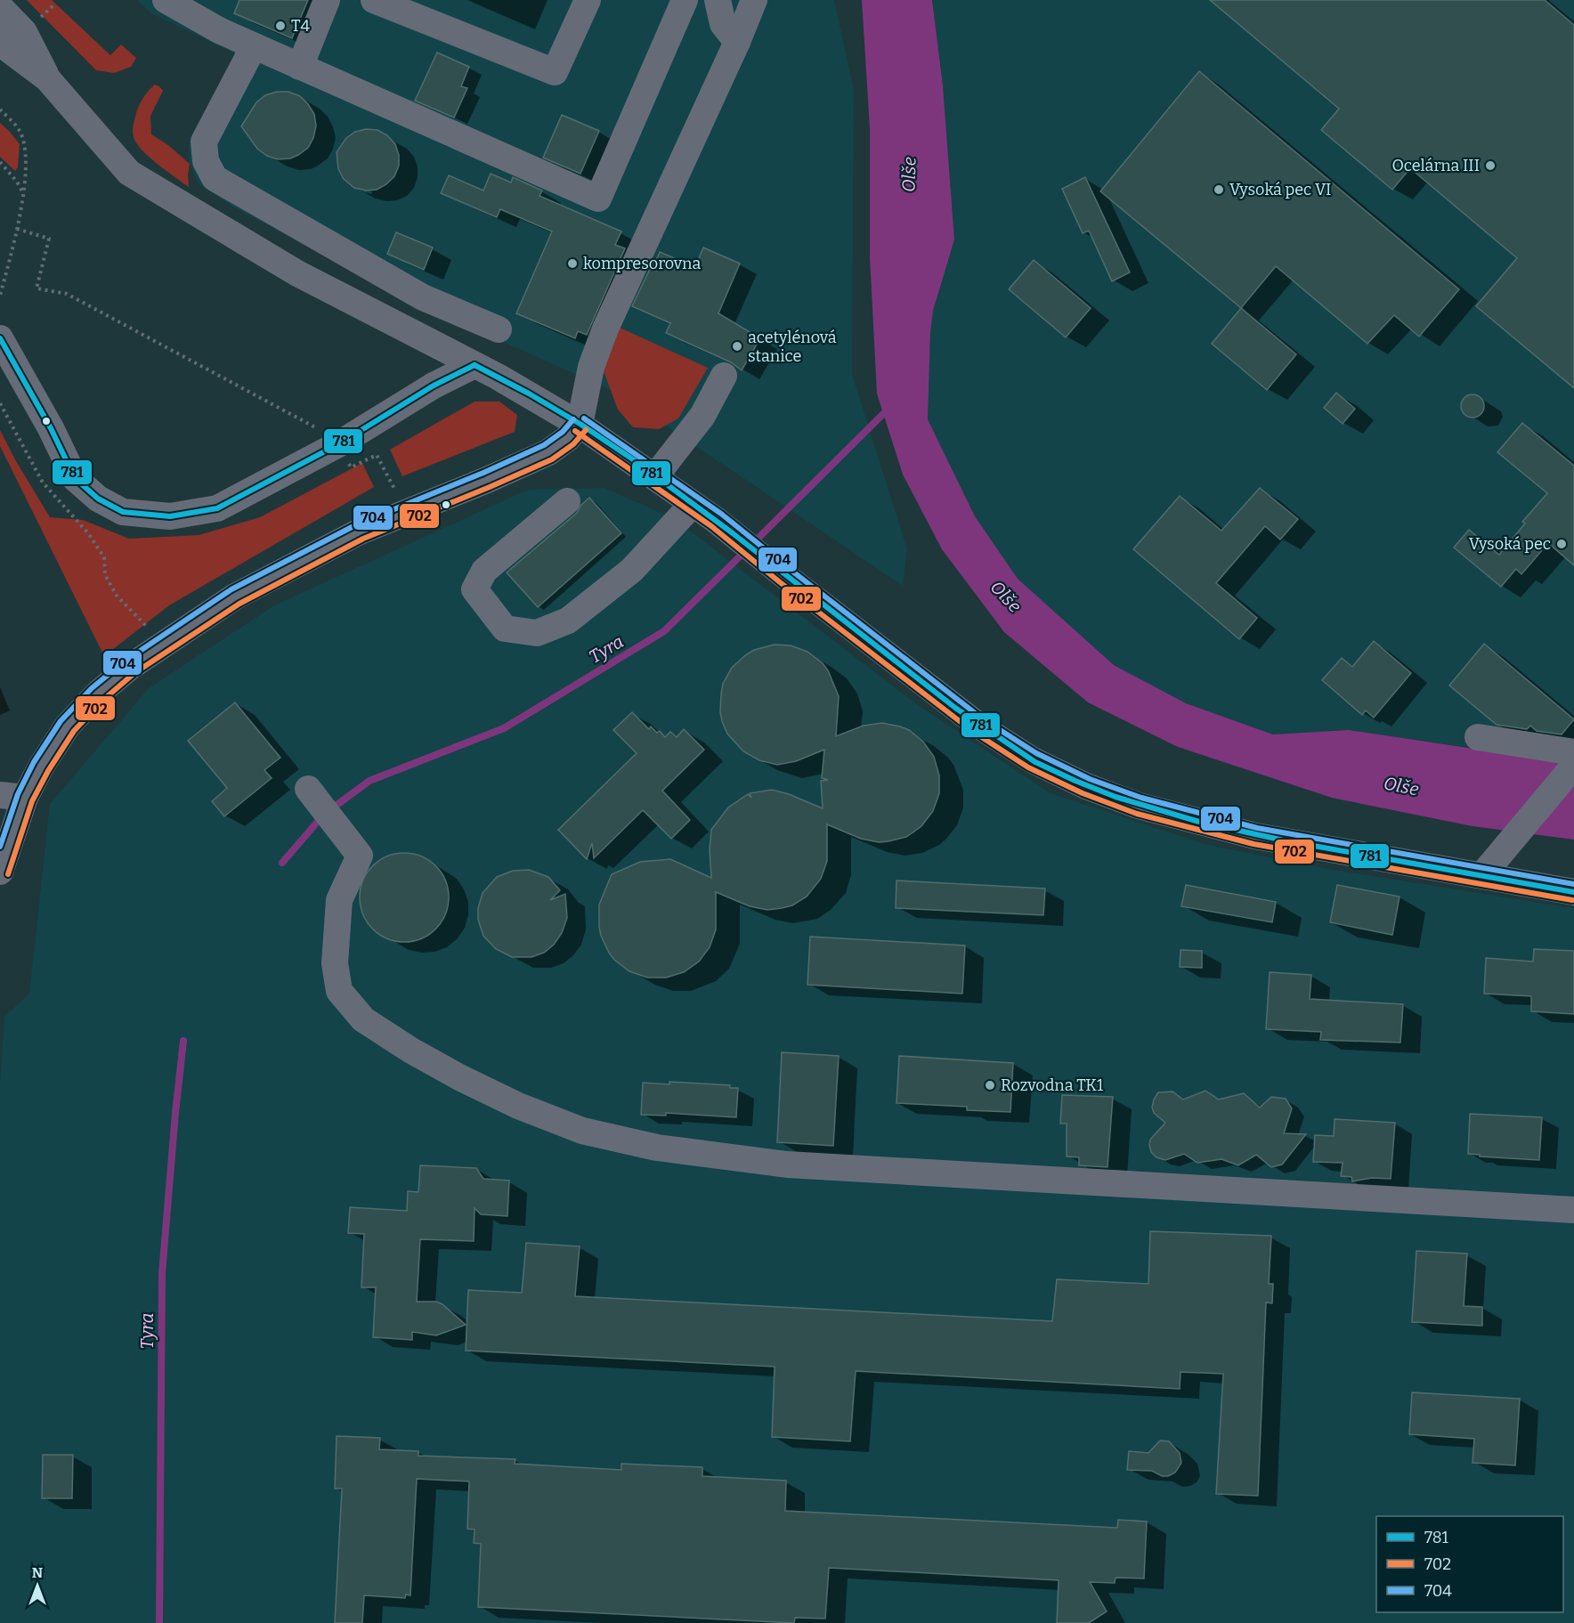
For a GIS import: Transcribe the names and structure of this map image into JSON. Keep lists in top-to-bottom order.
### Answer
{
  "water": ["Olše", "Tyra"],
  "places": [
    "T4",
    "Ocelárna III",
    "Vysoká pec VI",
    "kompresorovna",
    "acetylénová stanice",
    "Vysoká pec",
    "Rozvodna TK1"
  ],
  "lines": ["transit line 781", "transit line 704", "transit line 702"],
  "legend": ["781", "702", "704"],
  "north": "top"
}
